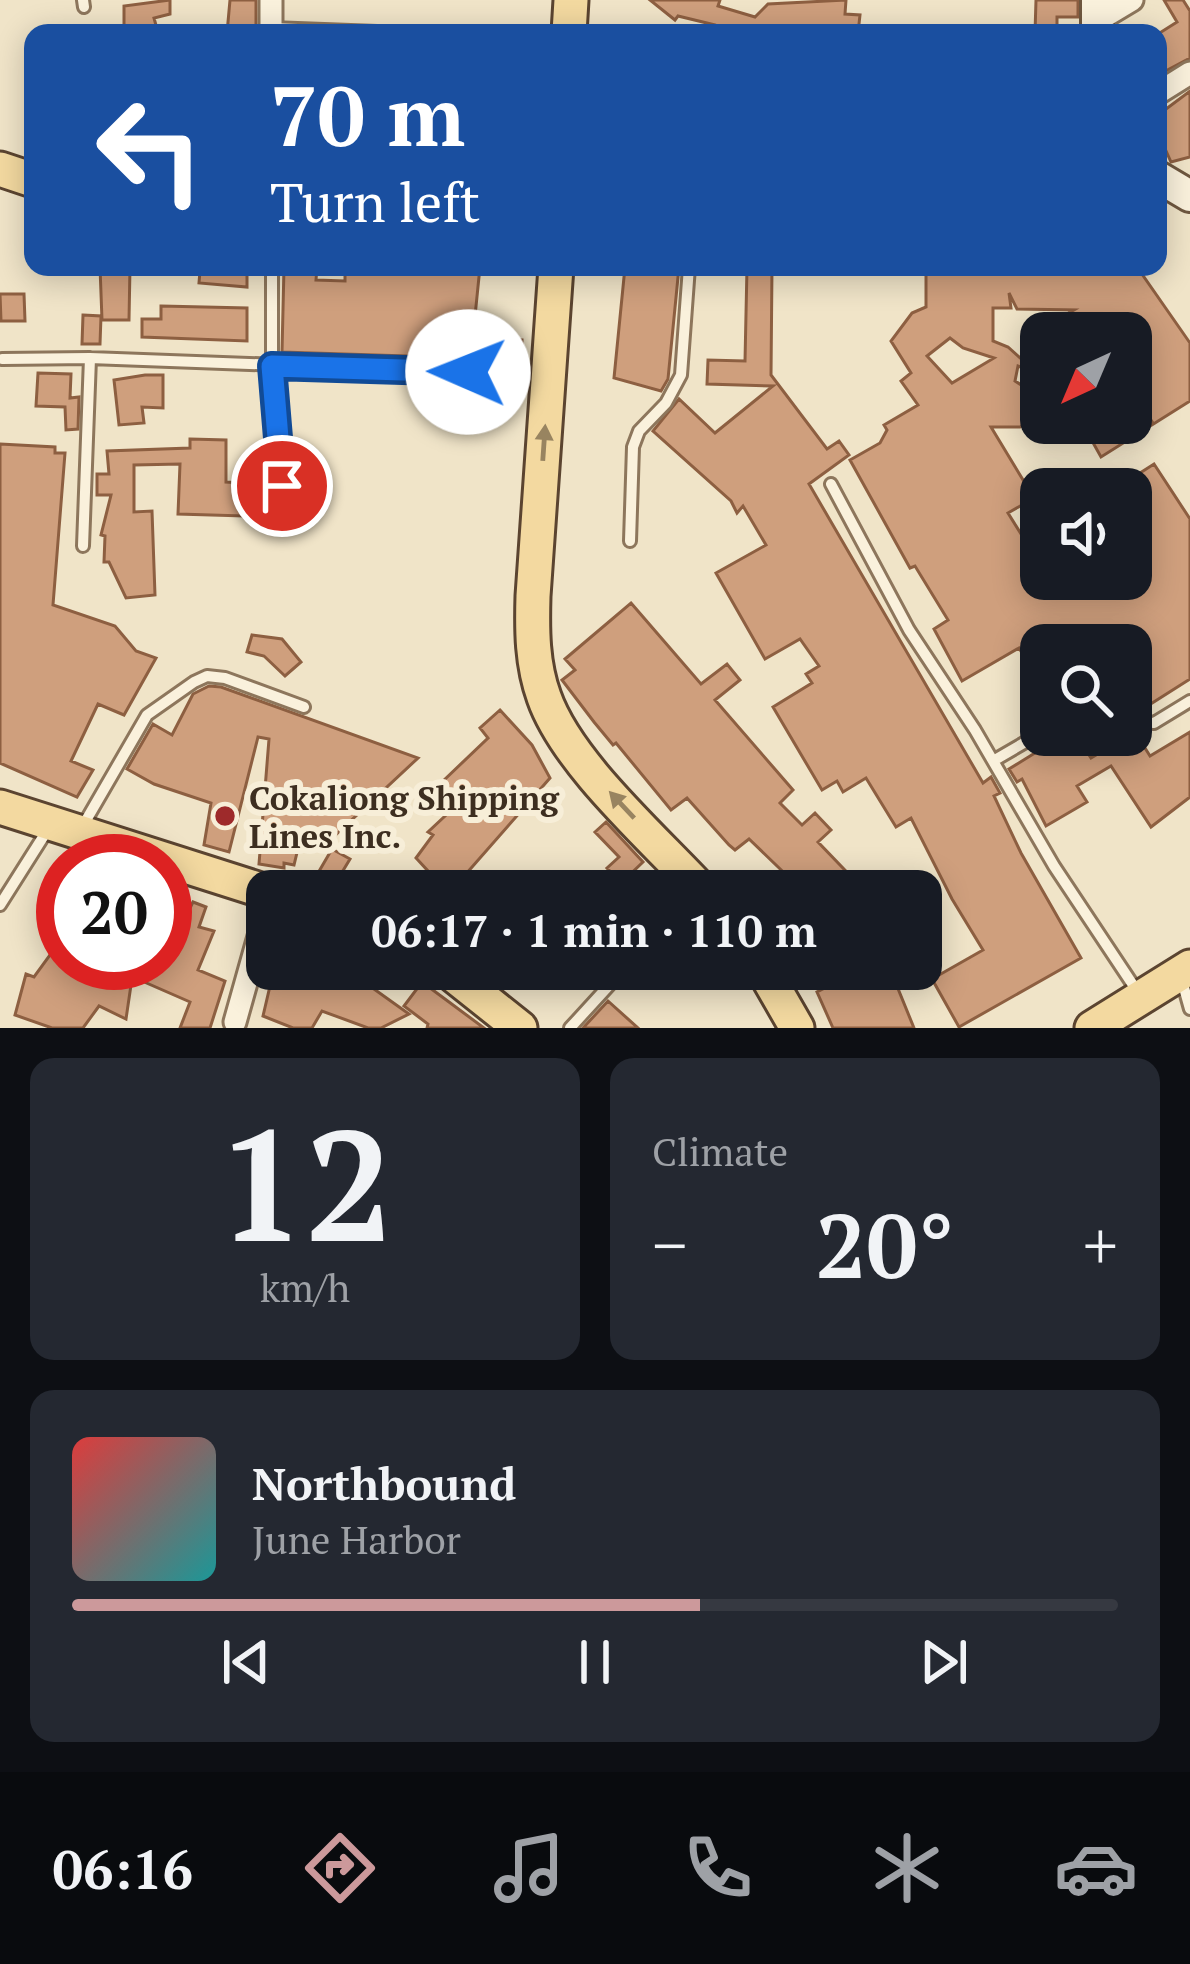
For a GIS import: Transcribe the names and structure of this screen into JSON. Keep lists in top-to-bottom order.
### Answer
{
  "places": ["Cokaliong Shipping Lines Inc."],
  "north": "bottom left",
  "page": {
    "turn": ["70 m", "Turn left"],
    "limit": "20",
    "trip": "06:17 · 1 min · 110 m",
    "tile": [
      ["12", "km/h"],
      "Climate"
    ],
    "heat": ["−", "20°", "+"],
    "song": ["Northbound", "June Harbor"],
    "tabs": "06:16"
  }
}
